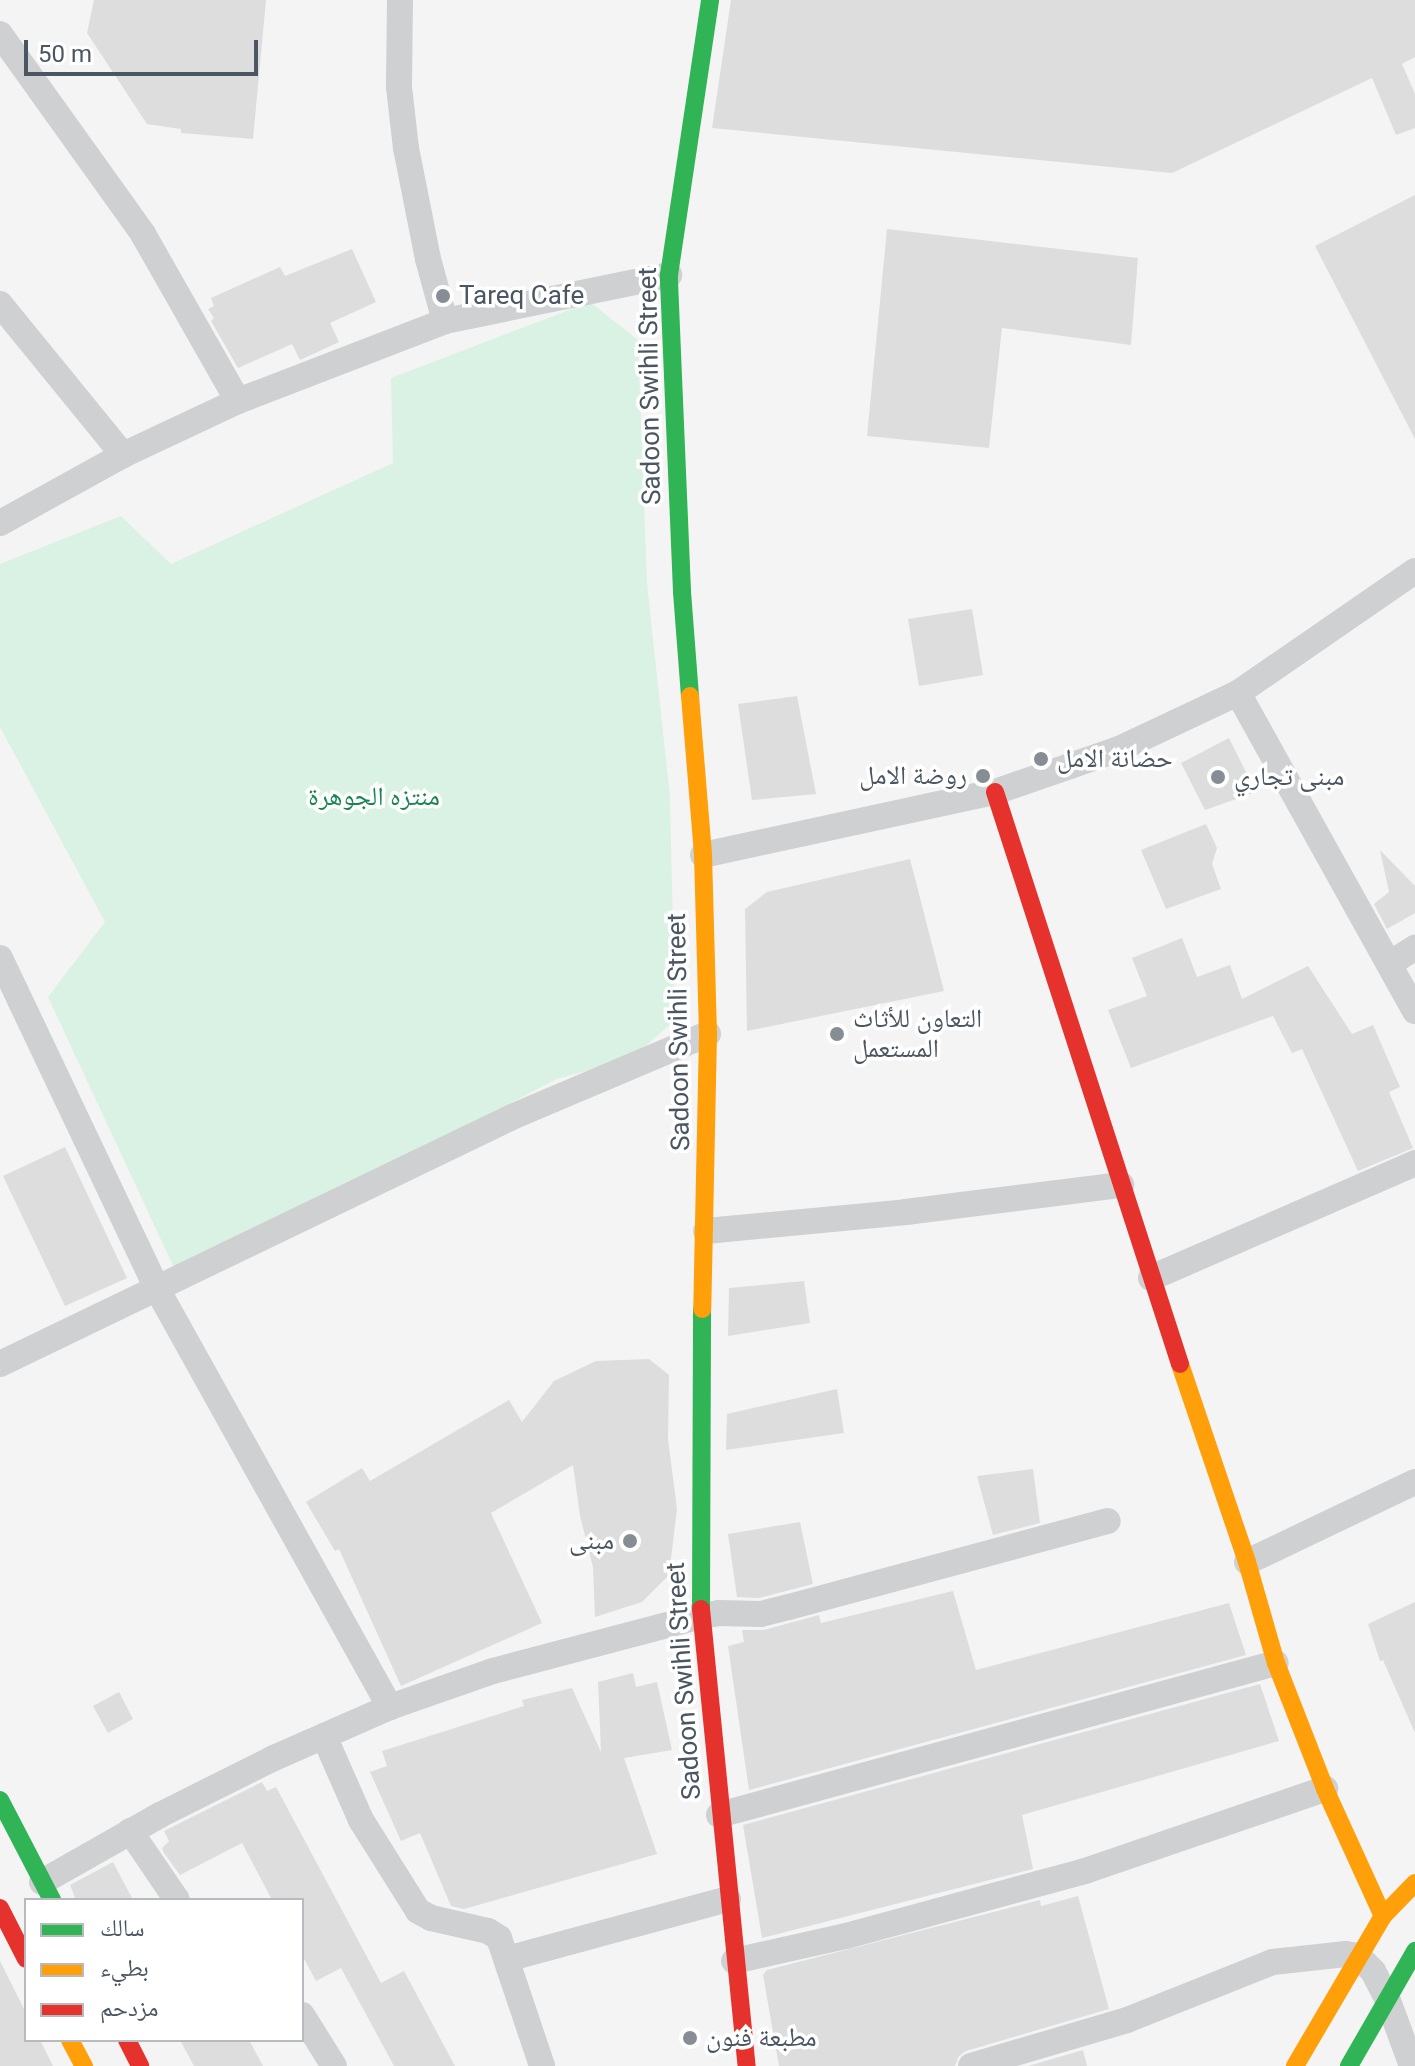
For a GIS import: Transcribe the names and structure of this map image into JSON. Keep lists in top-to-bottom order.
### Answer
{
  "streets": {
    "main road": ["Sadoon Swihli Street"]
  },
  "parks": ["منتزه الجوهرة"],
  "places": [
    "Tareq Cafe",
    "حضانة الامل",
    "روضة الامل",
    "مبنى تجاري",
    "التعاون للأثاث المستعمل",
    "مبنى",
    "مطبعة فنون"
  ],
  "legend": ["سالك", "بطيء", "مزدحم"],
  "scale_bar": "50 m"
}
